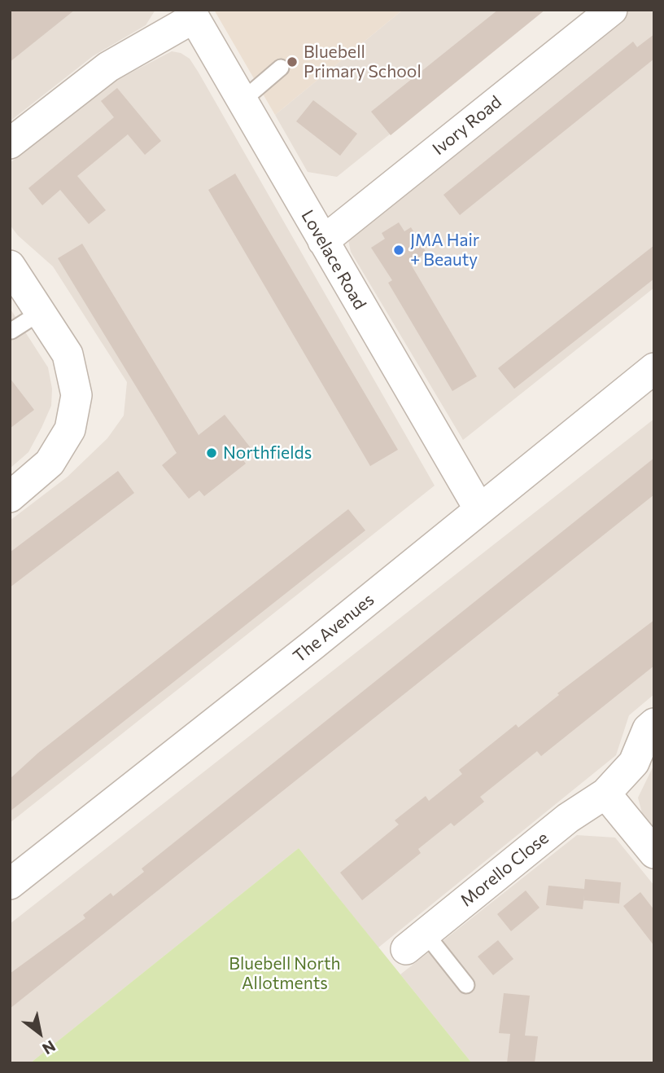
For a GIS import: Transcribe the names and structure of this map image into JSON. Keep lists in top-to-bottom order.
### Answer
{
  "streets": {
    "street": [
      "Ivory Road",
      "Lovelace Road",
      "The Avenues",
      "Morello Close"
    ]
  },
  "crossings": [
    ["Ivory Road", "Lovelace Road"],
    ["Lovelace Road", "The Avenues"]
  ],
  "parks": ["Bluebell North Allotments"],
  "places": ["Bluebell Primary School", "JMA Hair + Beauty", "Northfields"],
  "north": "bottom right"
}
